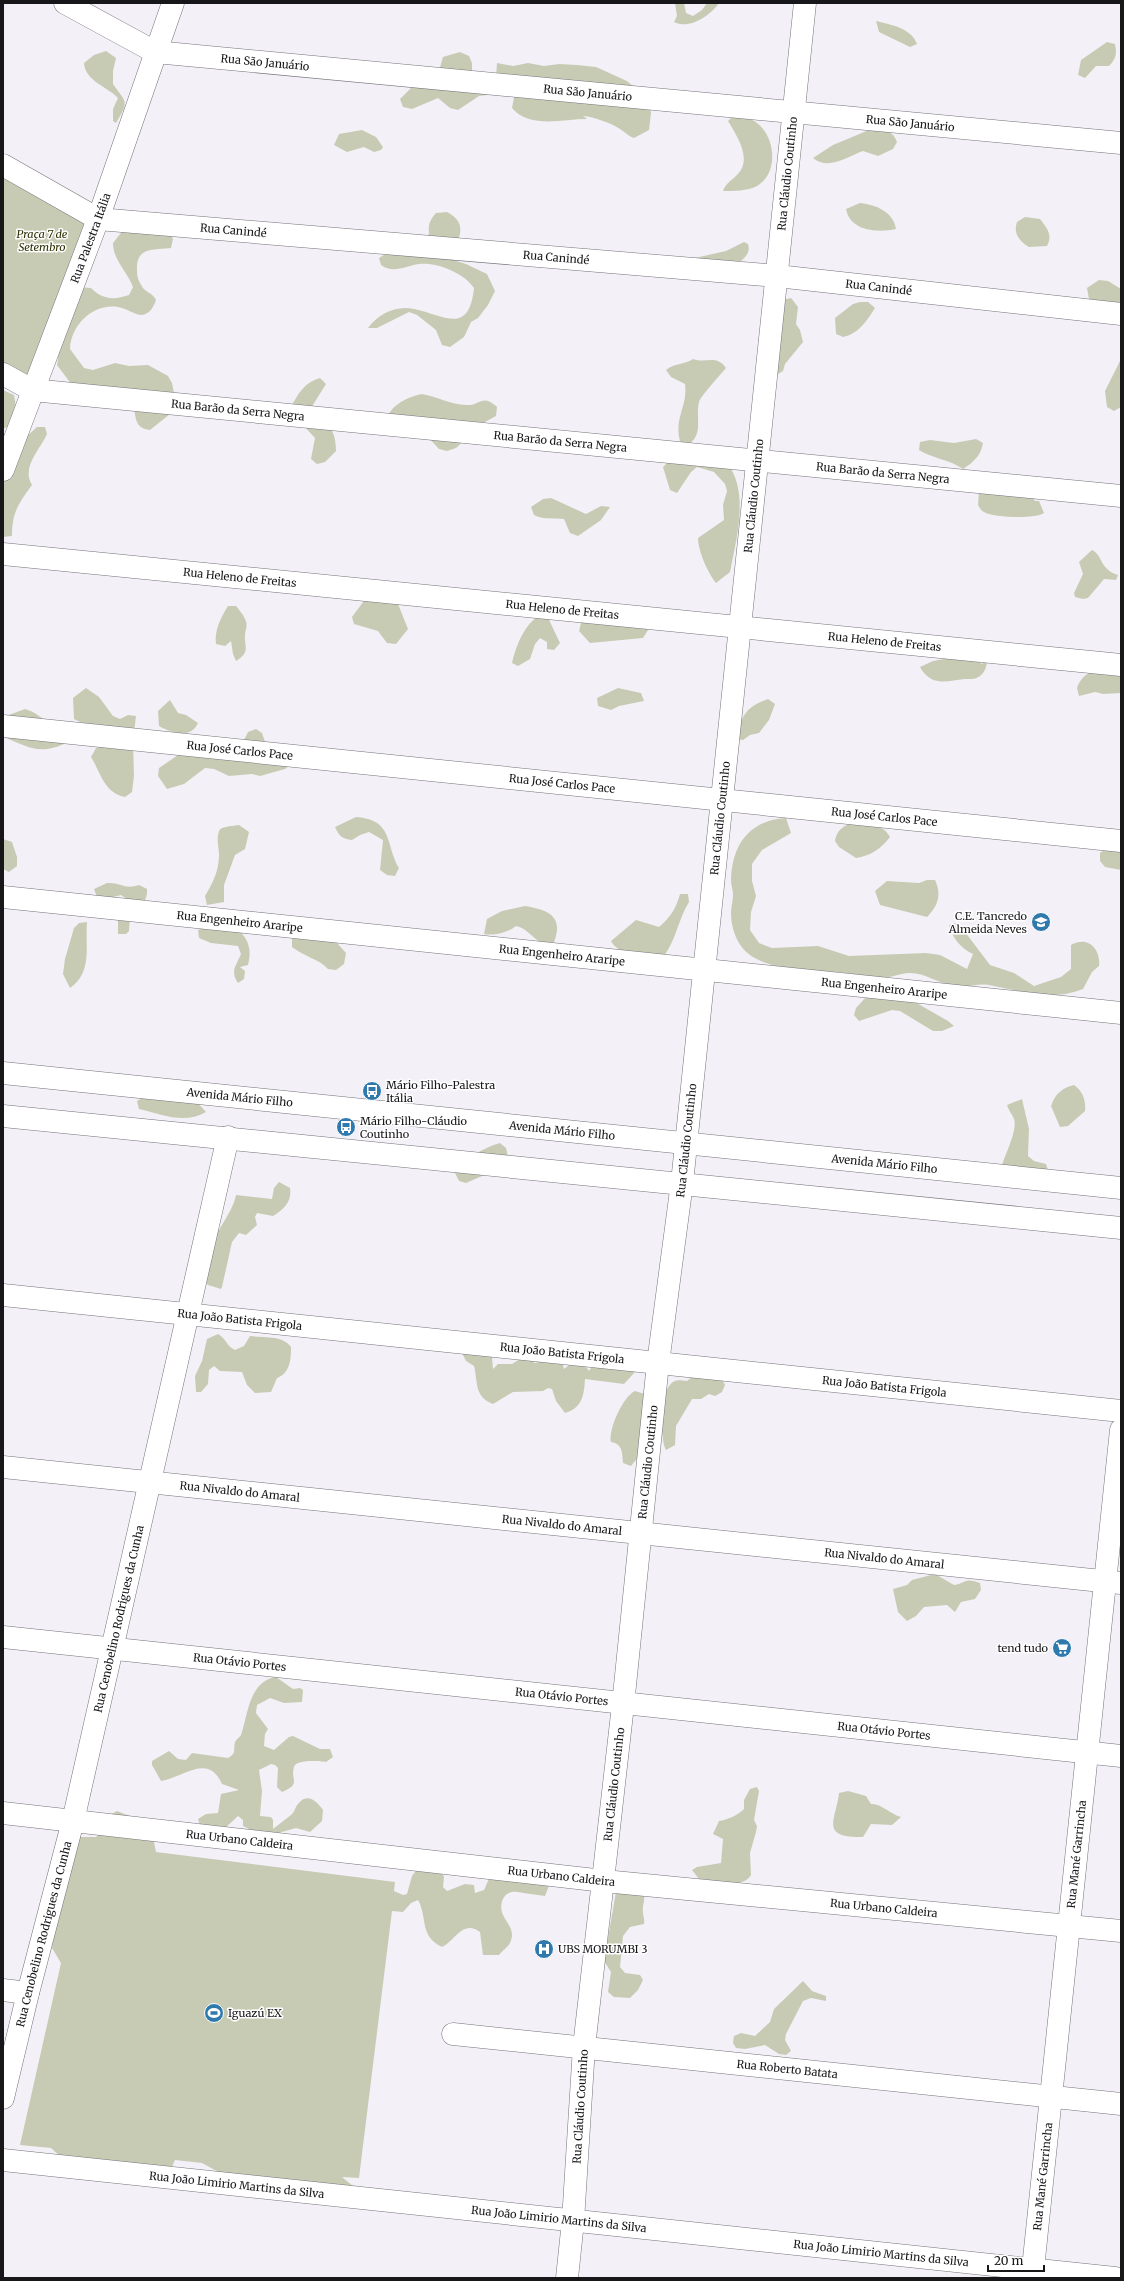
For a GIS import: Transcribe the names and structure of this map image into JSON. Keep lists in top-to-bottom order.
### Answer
{
  "streets": {
    "street": [
      "Rua São Januário",
      "Rua Cláudio Coutinho",
      "Rua Canindé",
      "Rua Palestra Itália",
      "Rua Barão da Serra Negra",
      "Rua Heleno de Freitas",
      "Rua José Carlos Pace",
      "Rua Engenheiro Araripe",
      "Avenida Mário Filho",
      "Rua João Batista Frigola",
      "Rua Nivaldo do Amaral",
      "Rua Cenobelino Rodrigues da Cunha",
      "Rua Otávio Portes",
      "Rua Urbano Caldeira",
      "Rua Mané Garrincha",
      "Rua Roberto Batata",
      "Rua João Limirio Martins da Silva"
    ]
  },
  "crossings": [
    ["Rua São Januário", "Rua Cláudio Coutinho"],
    ["Rua São Januário", "Rua Palestra Itália"],
    ["Rua Cláudio Coutinho", "Rua Canindé"],
    ["Rua Cláudio Coutinho", "Rua Barão da Serra Negra"],
    ["Rua Cláudio Coutinho", "Rua Heleno de Freitas"],
    ["Rua Cláudio Coutinho", "Rua José Carlos Pace"],
    ["Rua Cláudio Coutinho", "Rua Engenheiro Araripe"],
    ["Rua Cláudio Coutinho", "Avenida Mário Filho"],
    ["Rua Cláudio Coutinho", "Rua João Batista Frigola"],
    ["Rua Cláudio Coutinho", "Rua Nivaldo do Amaral"],
    ["Rua Cláudio Coutinho", "Rua Otávio Portes"],
    ["Rua Cláudio Coutinho", "Rua Urbano Caldeira"],
    ["Rua Cláudio Coutinho", "Rua Roberto Batata"],
    ["Rua Cláudio Coutinho", "Rua João Limirio Martins da Silva"],
    ["Rua Canindé", "Rua Palestra Itália"],
    ["Rua Palestra Itália", "Rua Barão da Serra Negra"],
    ["Rua João Batista Frigola", "Rua Cenobelino Rodrigues da Cunha"],
    ["Rua Nivaldo do Amaral", "Rua Cenobelino Rodrigues da Cunha"],
    ["Rua Nivaldo do Amaral", "Rua Mané Garrincha"],
    ["Rua Cenobelino Rodrigues da Cunha", "Rua Otávio Portes"],
    ["Rua Cenobelino Rodrigues da Cunha", "Rua Urbano Caldeira"],
    ["Rua Otávio Portes", "Rua Mané Garrincha"],
    ["Rua Urbano Caldeira", "Rua Mané Garrincha"],
    ["Rua Mané Garrincha", "Rua Roberto Batata"],
    ["Rua Mané Garrincha", "Rua João Limirio Martins da Silva"]
  ],
  "parks": ["Praça 7 de Setembro"],
  "places": {
    "school or university": ["C.E. Tancredo Almeida Neves"],
    "bus stop": ["Mário Filho-Palestra Itália", "Mário Filho-Cláudio Coutinho"],
    "supermarket": ["tend tudo"],
    "hospital": ["UBS MORUMBI 3"],
    "sports": ["Iguazú EX"]
  },
  "scale_bar": "20 m"
}
